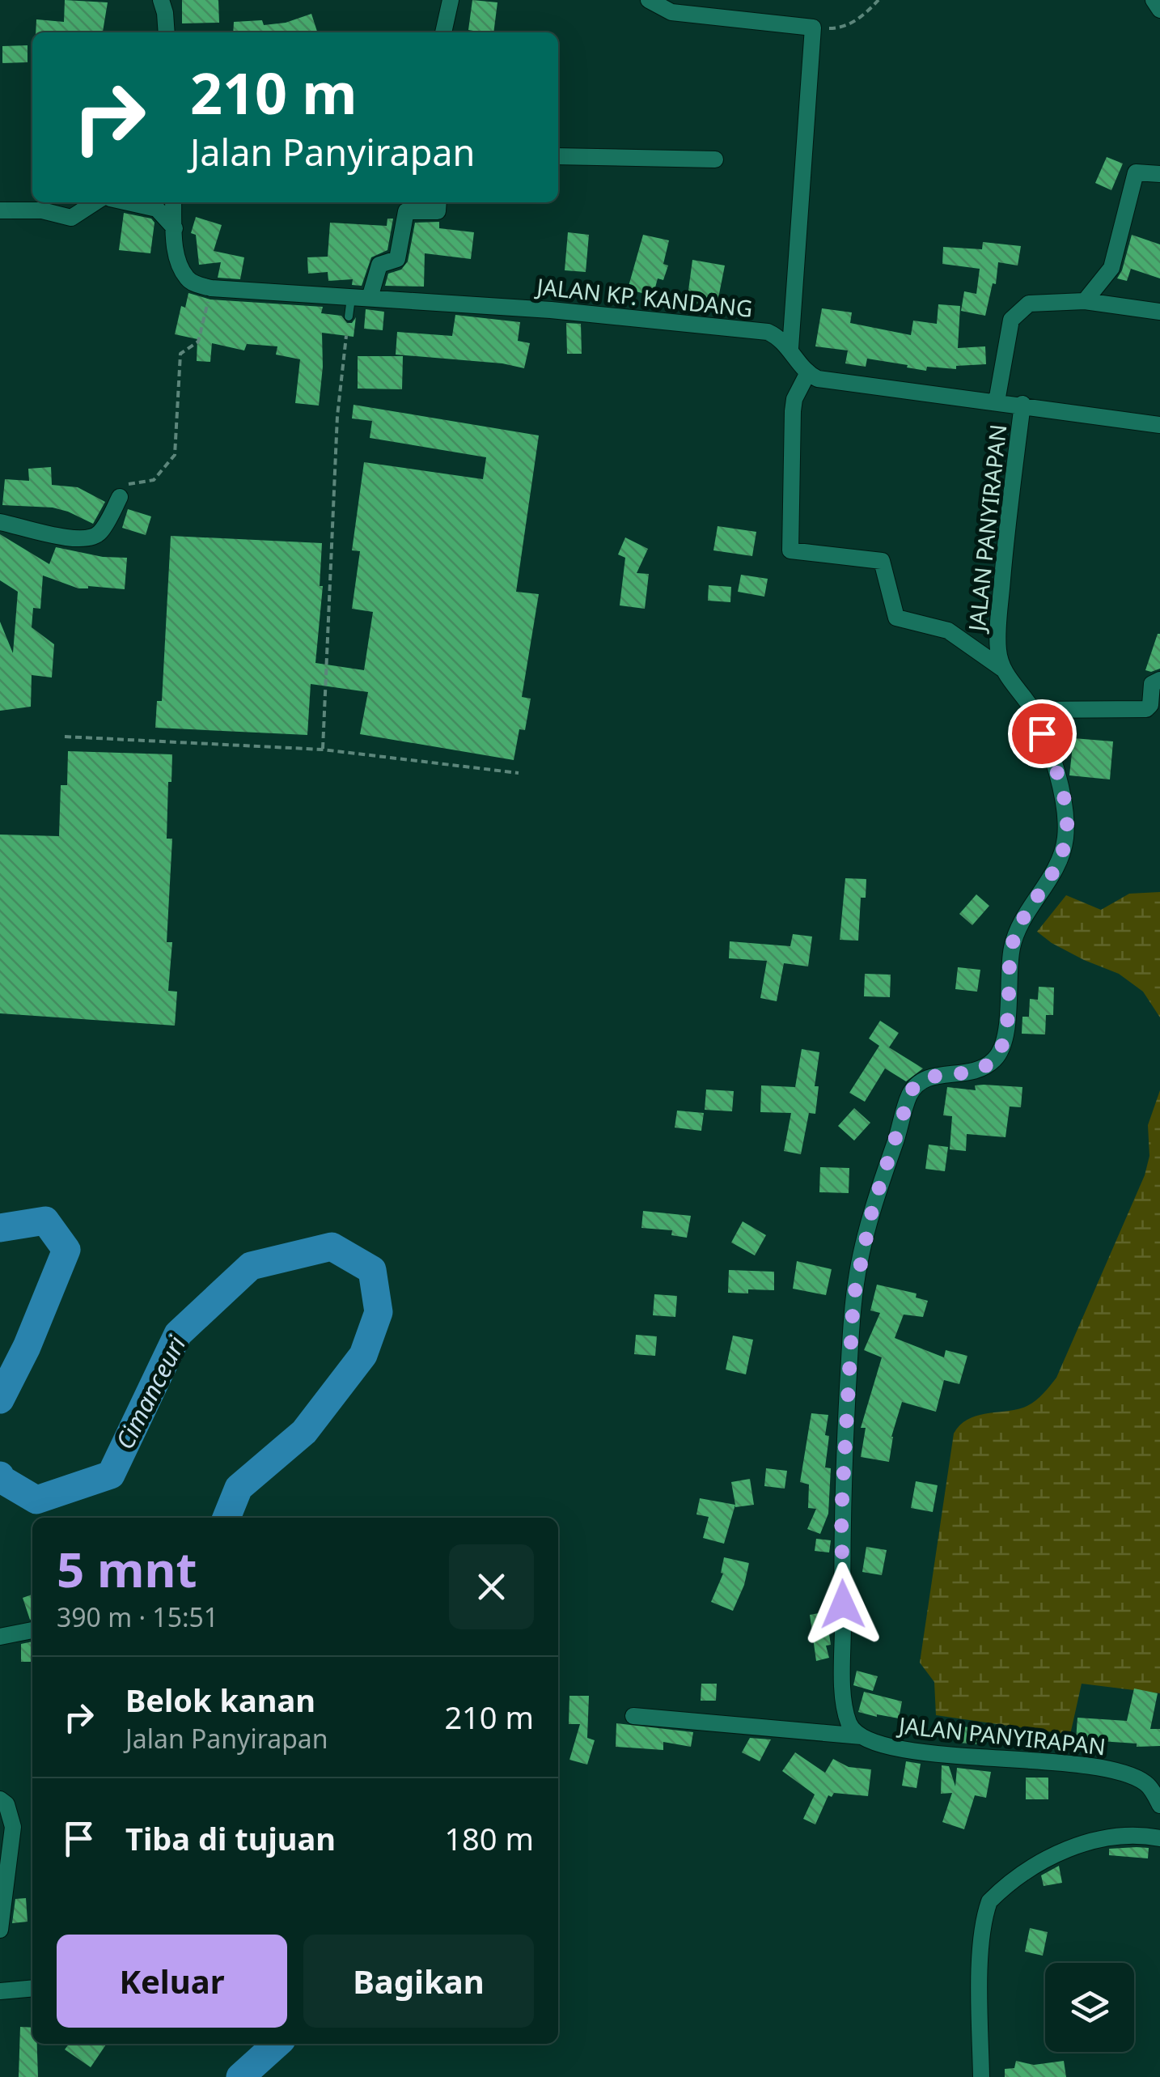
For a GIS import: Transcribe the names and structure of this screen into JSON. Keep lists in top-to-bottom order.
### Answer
{
  "streets": {
    "street": ["JALAN KP. KANDANG", "JALAN PANYIRAPAN"]
  },
  "water": ["Cimanceuri"],
  "page": {
    "turn": ["210 m", "Jalan Panyirapan"],
    "heading": ["5 mnt", "390 m · 15:51"],
    "list": [
      {
        "name": "Belok kanan",
        "note": "Jalan Panyirapan",
        "value": "210 m"
      },
      {
        "name": "Tiba di tujuan",
        "value": "180 m"
      }
    ],
    "buttons": ["Keluar", "Bagikan"]
  }
}
